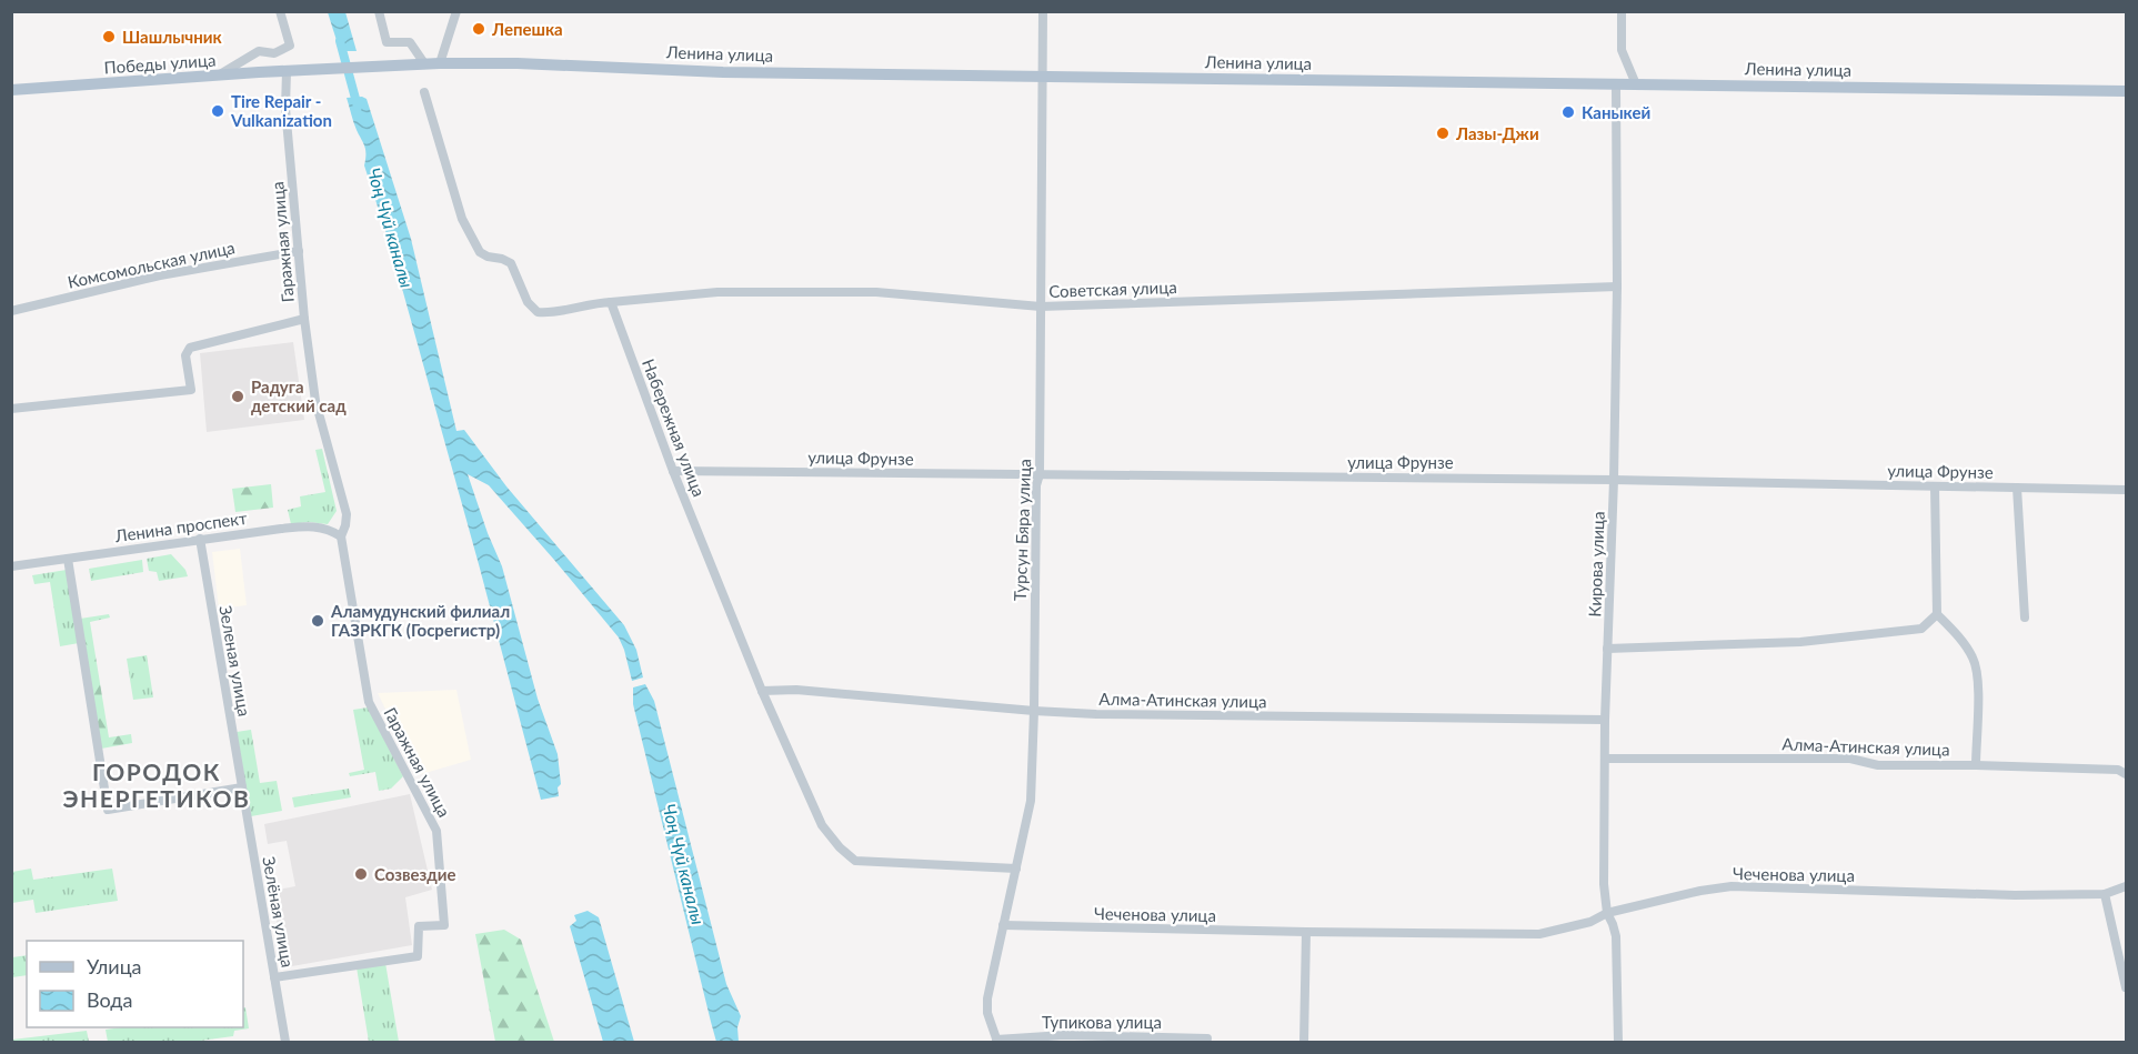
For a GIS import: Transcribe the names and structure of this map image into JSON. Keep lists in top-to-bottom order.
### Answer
{
  "streets": {
    "main road": ["Ленина улица", "Победы улица"],
    "street": [
      "Гаражная улица",
      "Комсомольская улица",
      "Советская улица",
      "Набережная улица",
      "улица Фрунзе",
      "Ленина проспект",
      "Турсун Бяра улица",
      "Кирова улица",
      "Зеленая улица",
      "Алма-Атинская улица",
      "Чеченова улица",
      "Зелёная улица",
      "Тупикова улица"
    ]
  },
  "crossings": [
    ["Ленина улица", "Победы улица"],
    ["Ленина улица", "Турсун Бяра улица"],
    ["Ленина улица", "Кирова улица"],
    ["Победы улица", "Гаражная улица"],
    ["Гаражная улица", "Комсомольская улица"],
    ["Гаражная улица", "Ленина проспект"],
    ["Гаражная улица", "Зелёная улица"],
    ["Советская улица", "Набережная улица"],
    ["Советская улица", "Турсун Бяра улица"],
    ["Советская улица", "Кирова улица"],
    ["Набережная улица", "улица Фрунзе"],
    ["Набережная улица", "Турсун Бяра улица"],
    ["Набережная улица", "Алма-Атинская улица"],
    ["улица Фрунзе", "Турсун Бяра улица"],
    ["улица Фрунзе", "Кирова улица"],
    ["Ленина проспект", "Зеленая улица"],
    ["Турсун Бяра улица", "Алма-Атинская улица"],
    ["Турсун Бяра улица", "Чеченова улица"],
    ["Турсун Бяра улица", "Тупикова улица"],
    ["Кирова улица", "Алма-Атинская улица"],
    ["Кирова улица", "Чеченова улица"],
    ["Зеленая улица", "Зелёная улица"]
  ],
  "districts": ["ГОРОДОК ЭНЕРГЕТИКОВ"],
  "water": ["Чоң Чүй каналы"],
  "places": [
    "Лепешка",
    "Шашлычник",
    "Tire Repair - Vulkanization",
    "Каныкей",
    "Лазы-Джи",
    "Радуга детский сад",
    "Аламудунский филиал ГАЗРКГК (Госрегистр)",
    "Созвездие"
  ],
  "legend": ["Улица", "Вода"]
}
